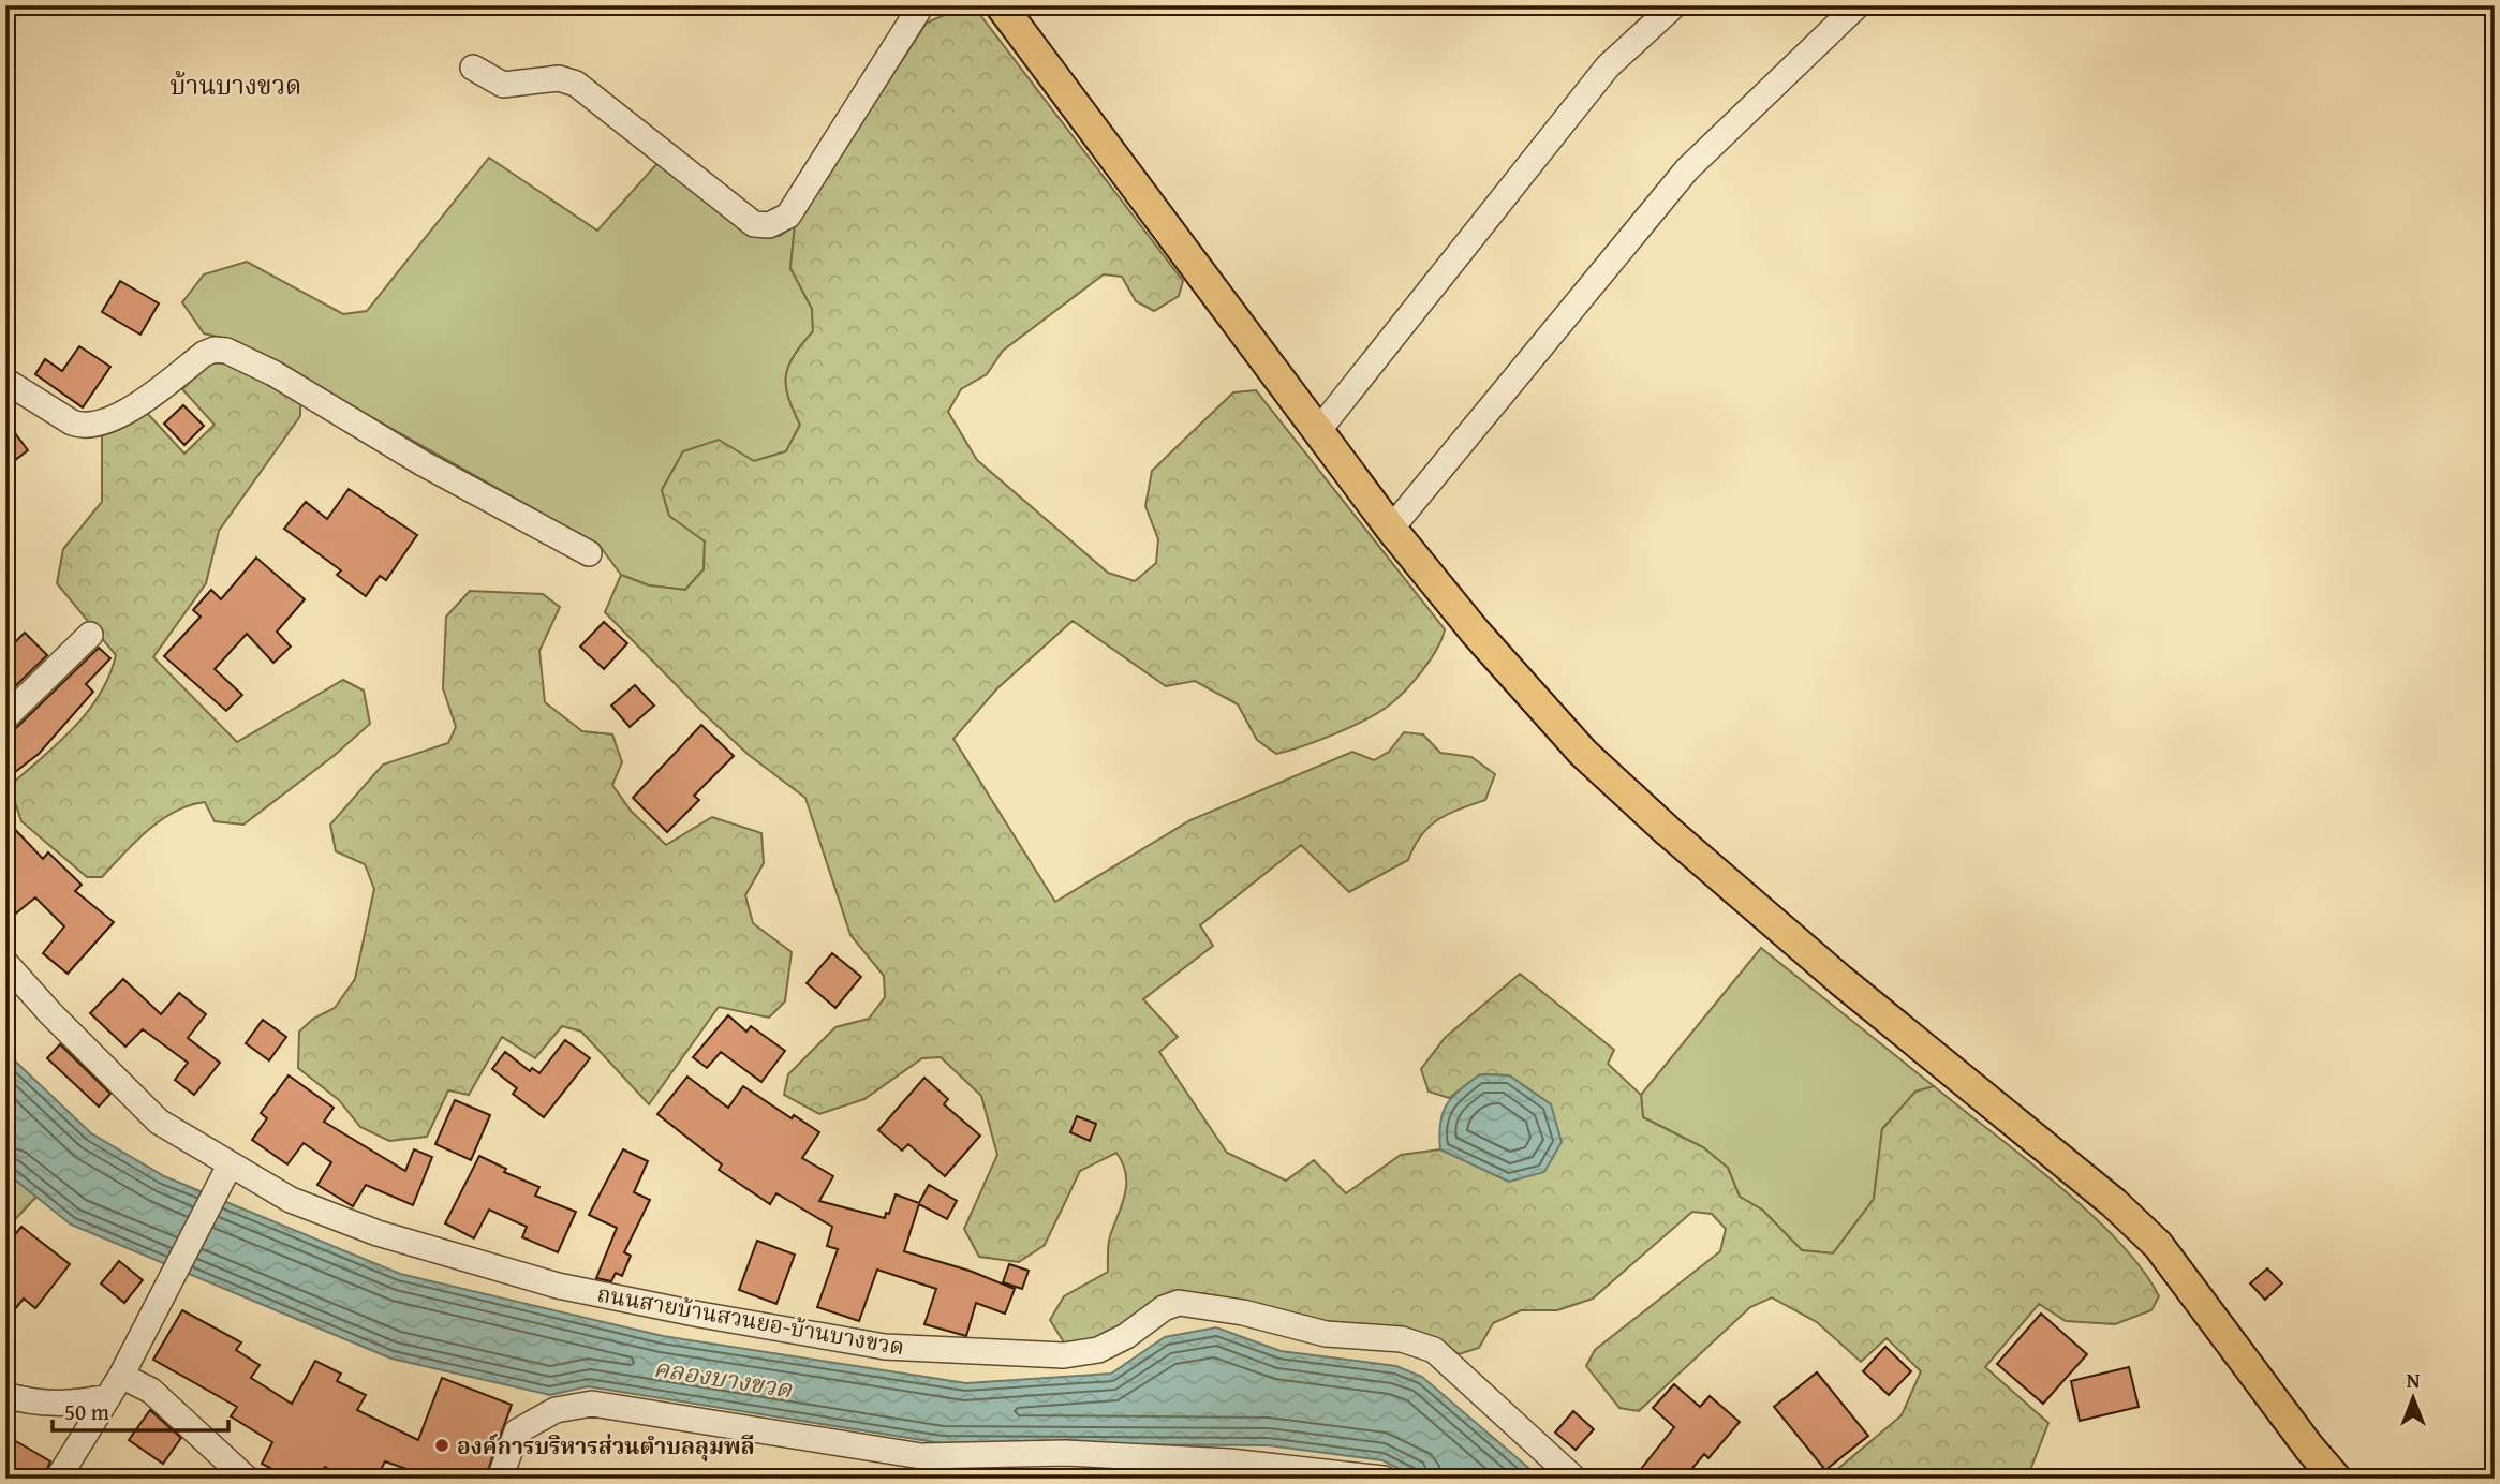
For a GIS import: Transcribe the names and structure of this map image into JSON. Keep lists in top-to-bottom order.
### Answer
{
  "streets": {
    "street": ["ถนนสายบ้านสวนยอ-บ้านบางขวด"]
  },
  "districts": ["บ้านบางขวด"],
  "water": ["คลองบางขวด"],
  "places": ["องค์การบริหารส่วนตำบลลุมพลี"],
  "scale_bar": "50 m",
  "north": "top"
}
